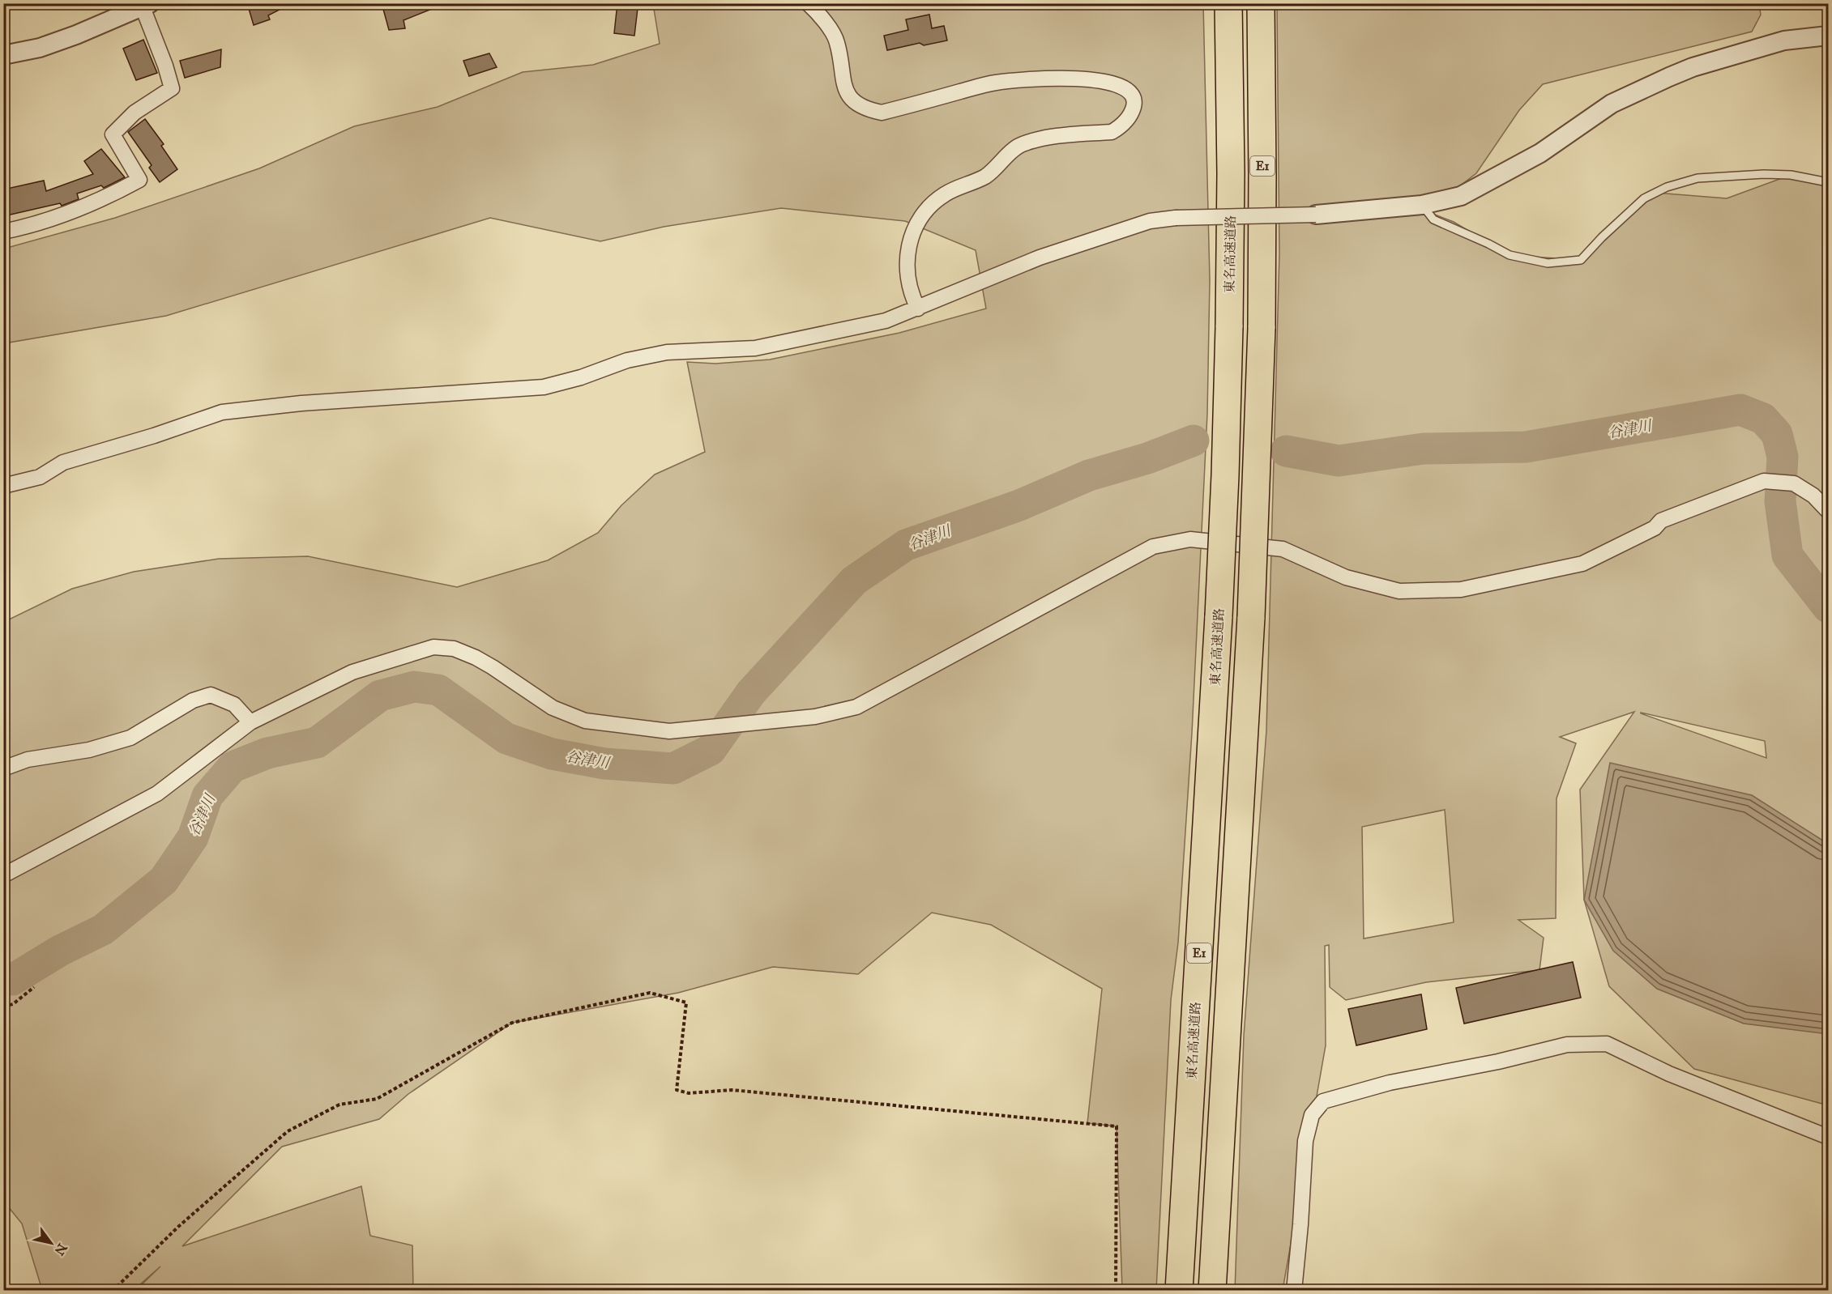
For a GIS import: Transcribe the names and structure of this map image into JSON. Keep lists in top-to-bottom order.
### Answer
{
  "streets": {
    "highway": ["E1", "東名高速道路"]
  },
  "water": ["谷津川"],
  "north": "bottom right"
}
